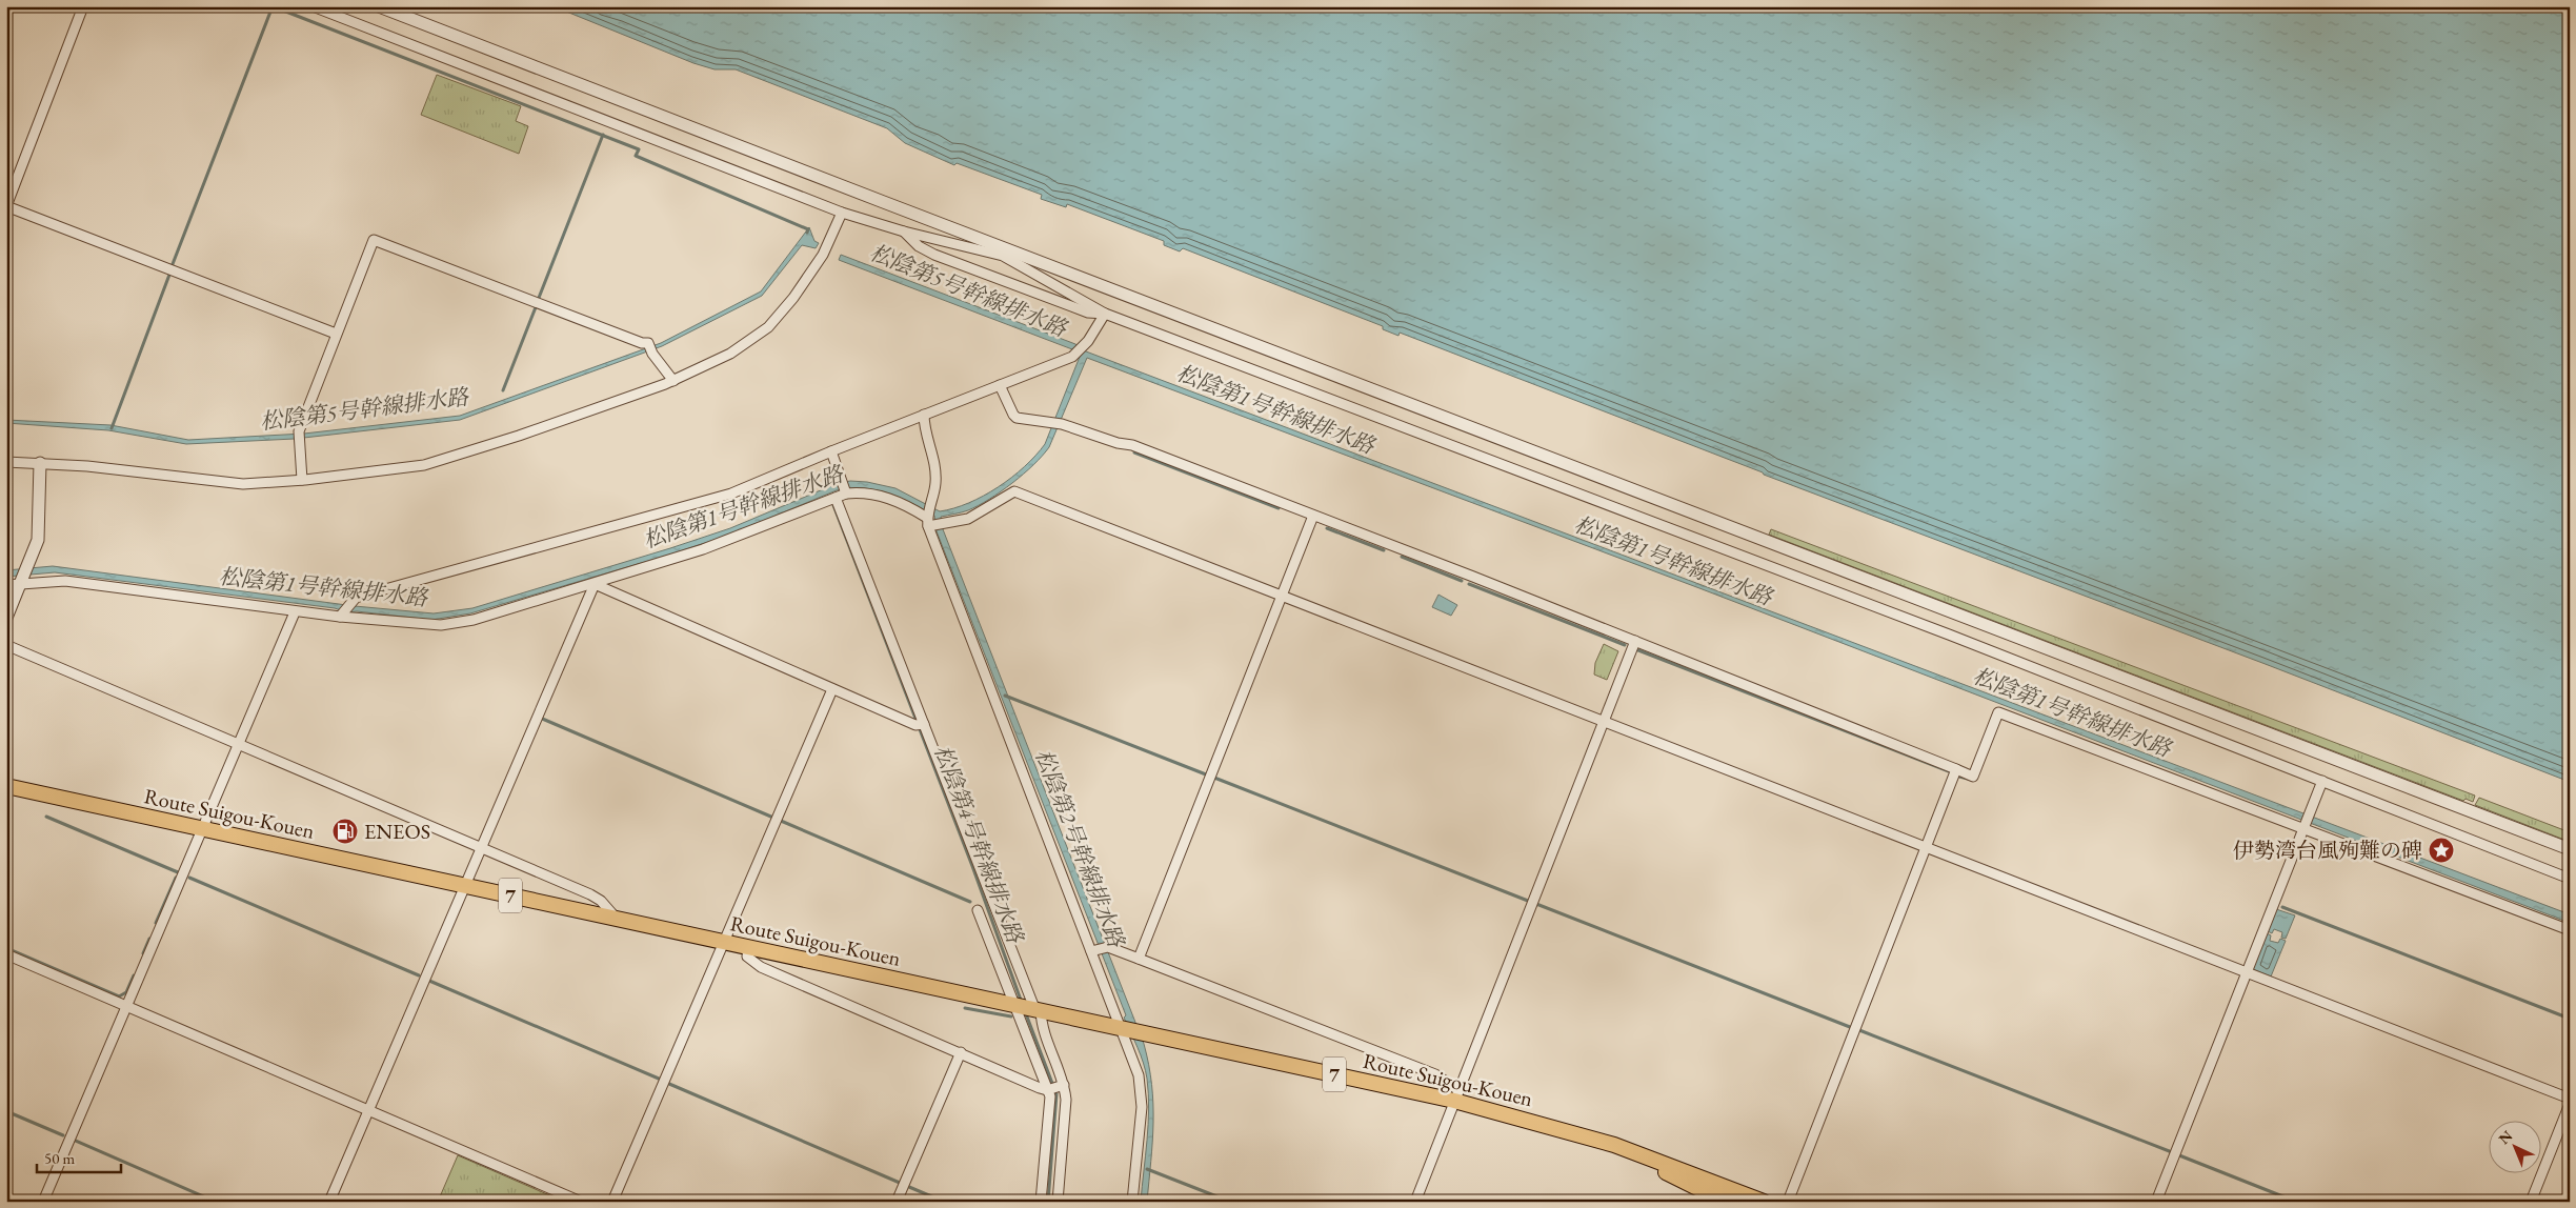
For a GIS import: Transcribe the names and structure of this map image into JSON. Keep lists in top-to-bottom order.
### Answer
{
  "streets": {
    "main road": ["Route Suigou-Kouen", "7"]
  },
  "water": [
    "松陰第5号幹線排水路",
    "松陰第1号幹線排水路",
    "松陰第4号幹線排水路",
    "松陰第2号幹線排水路"
  ],
  "places": {
    "fuel station": ["ENEOS"],
    "place": ["伊勢湾台風殉難の碑"]
  },
  "scale_bar": "50 m",
  "north": "top left"
}
